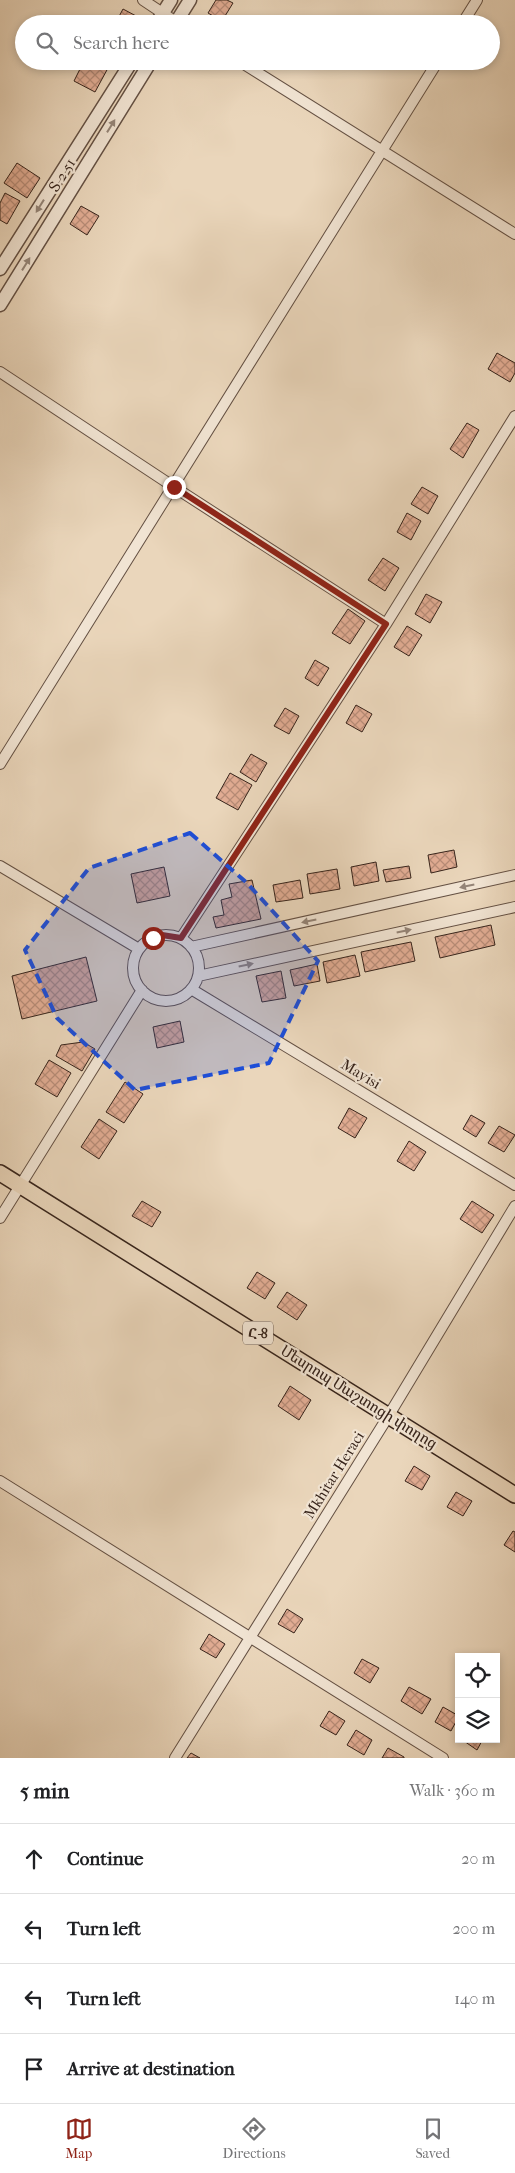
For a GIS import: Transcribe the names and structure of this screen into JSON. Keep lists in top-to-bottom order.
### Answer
{
  "streets": {
    "main road": ["Հ-8", "Մեսրոպ Մաշտոցի փողոց"],
    "street": ["Տ-2-51", "Mayisi", "Mkhitar Heraci"]
  },
  "crossings": [
    ["Մեսրոպ Մաշտոցի փողոց", "Mkhitar Heraci"]
  ],
  "page": {
    "search": "Search here",
    "heading": ["5 min", "Walk · 360 m"],
    "list": [
      ["Continue", "20 m"],
      ["Turn left", "200 m"],
      ["Turn left", "140 m"],
      "Arrive at destination"
    ],
    "nav": ["Map", "Directions", "Saved"]
  }
}
